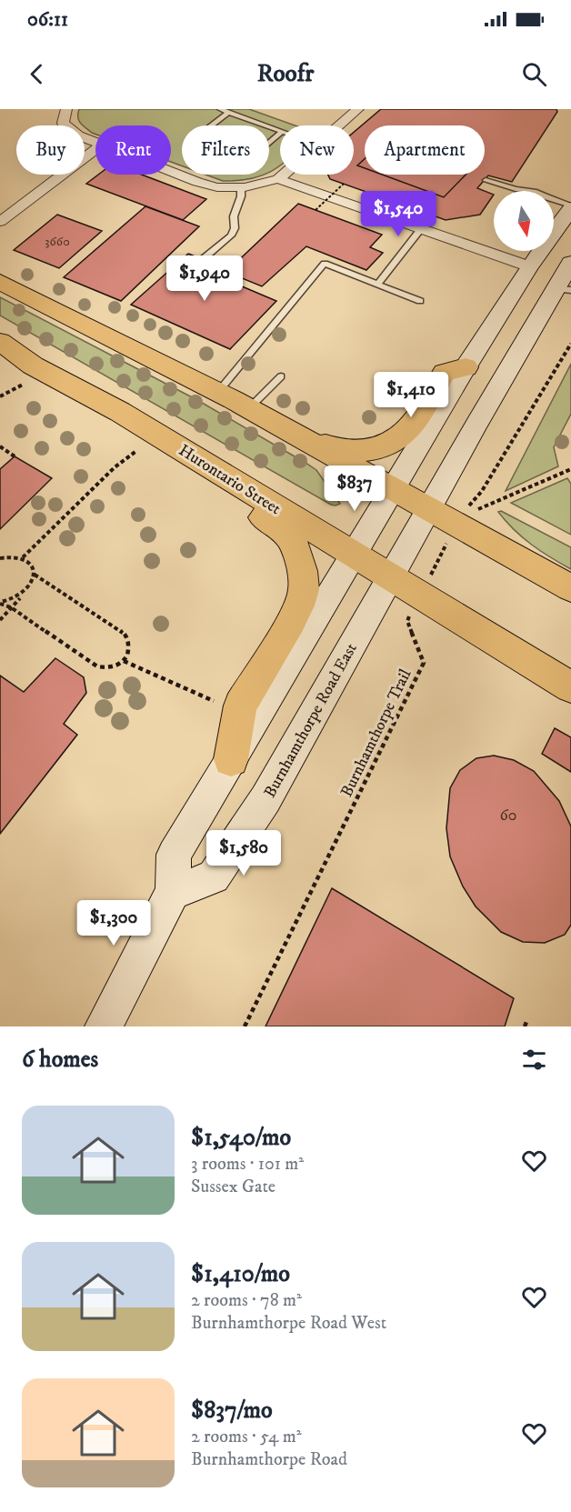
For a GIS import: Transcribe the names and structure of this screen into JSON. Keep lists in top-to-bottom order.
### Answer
{
  "streets": {
    "main road": ["Hurontario Street", "Burnhamthorpe Road East"],
    "path": ["Burnhamthorpe Trail"]
  },
  "crossings": [
    ["Hurontario Street", "Burnhamthorpe Road East"],
    ["Hurontario Street", "Burnhamthorpe Trail"]
  ],
  "house_numbers": ["3660", "60"],
  "north": "bottom",
  "page": {
    "status": "06:11",
    "header": "Roofr",
    "chip": [
      "Buy",
      "Rent",
      "Filters",
      "New",
      "Apartment"
    ],
    "price": [
      "$1,540",
      "$1,940",
      "$1,410",
      "$837",
      "$1,580",
      "$1,300"
    ],
    "heading": "6 homes",
    "list": [
      {
        "name": "$1,540/mo",
        "note": "3 rooms · 101 m² · Sussex Gate"
      },
      {
        "name": "$1,410/mo",
        "note": "2 rooms · 78 m² · Burnhamthorpe Road West"
      },
      {
        "name": "$837/mo",
        "note": "2 rooms · 54 m² · Burnhamthorpe Road"
      }
    ]
  }
}
